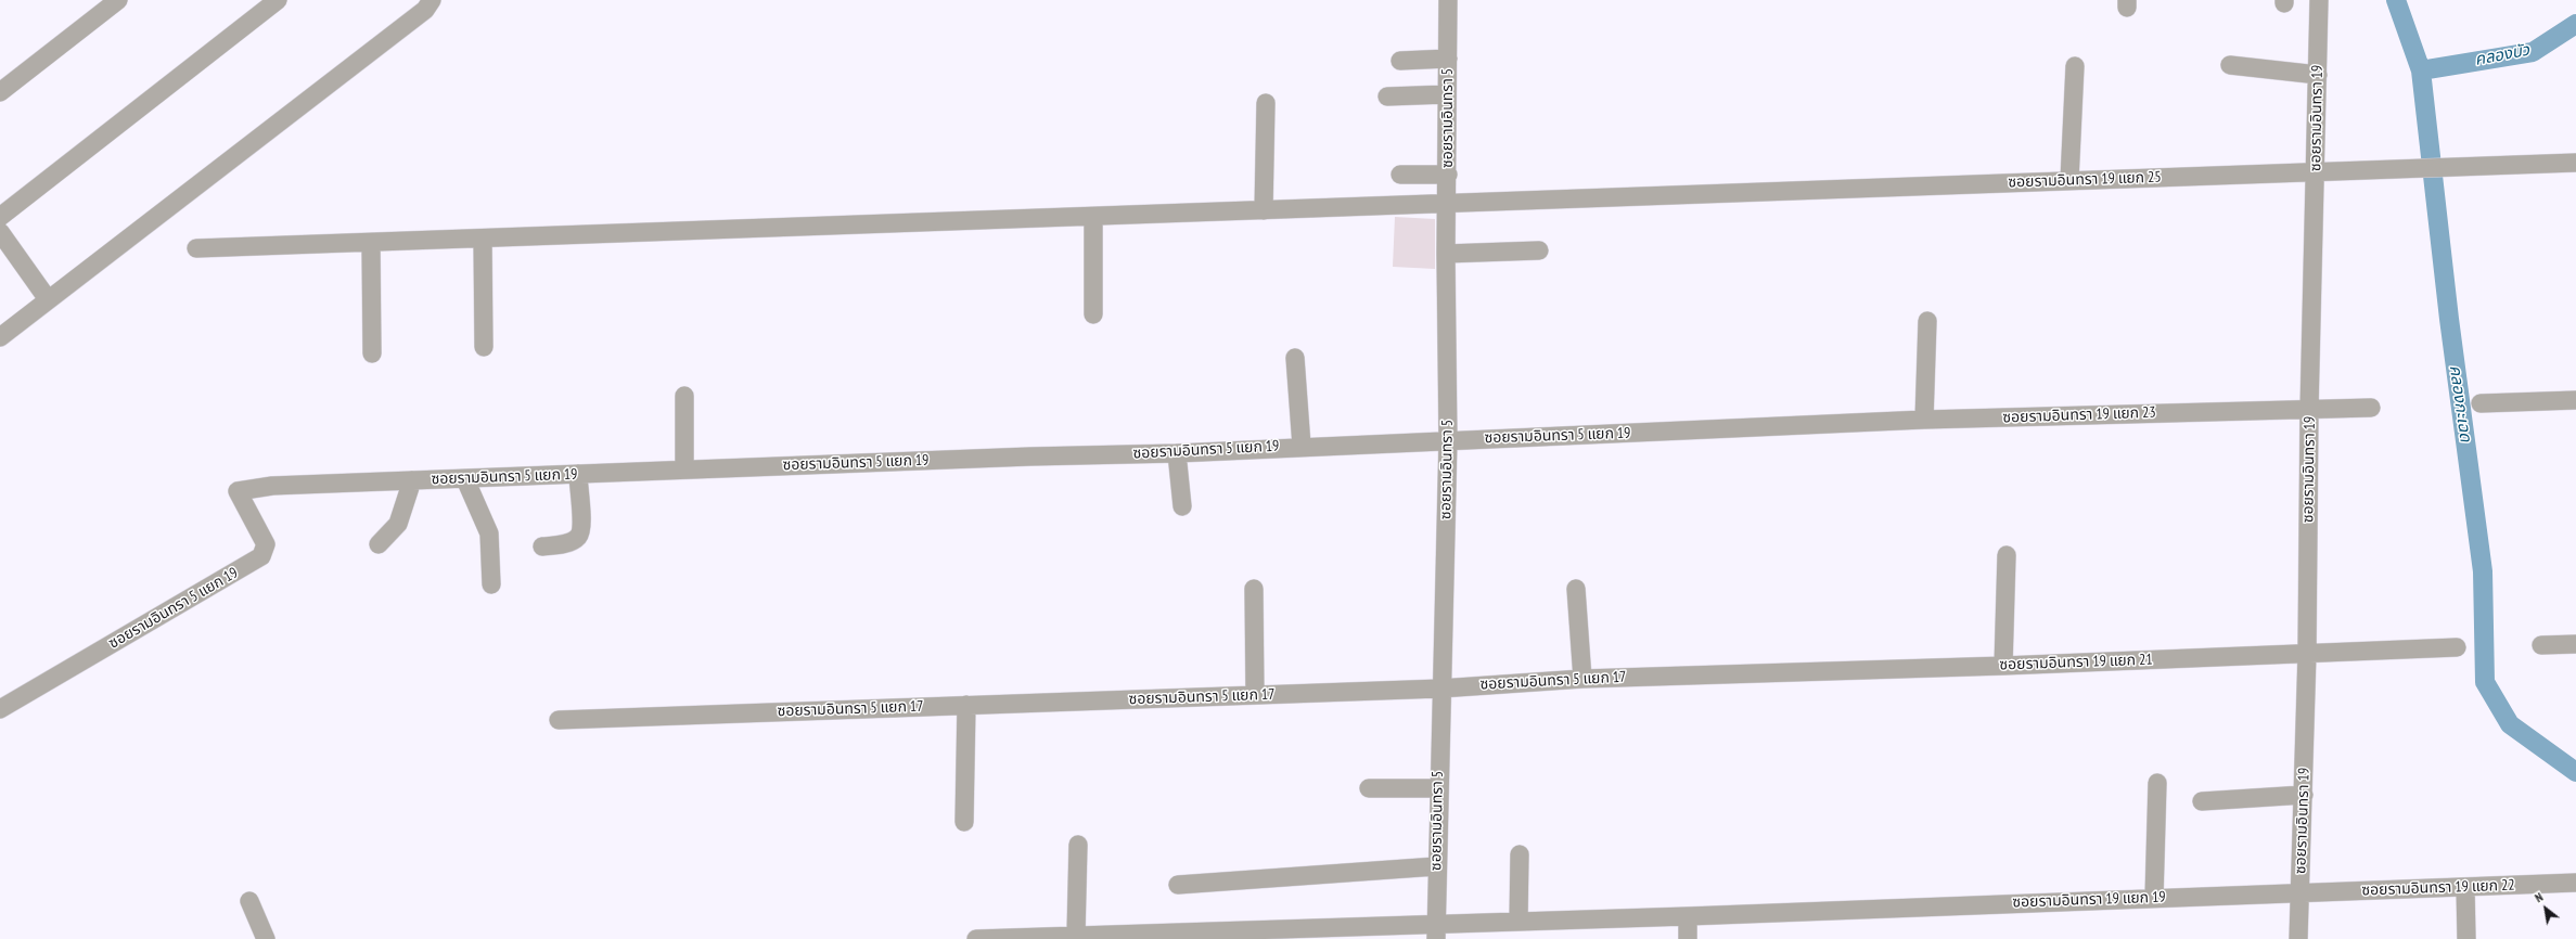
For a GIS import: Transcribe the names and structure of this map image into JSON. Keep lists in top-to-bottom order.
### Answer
{
  "streets": {
    "street": [
      "ซอยรามอินทรา 5",
      "ซอยรามอินทรา 19",
      "ซอยรามอินทรา 19 แยก 25",
      "ซอยรามอินทรา 19 แยก 23",
      "ซอยรามอินทรา 5 แยก 19",
      "ซอยรามอินทรา 19 แยก 21",
      "ซอยรามอินทรา 5 แยก 17",
      "ซอยรามอินทรา 19 แยก 22",
      "ซอยรามอินทรา 19 แยก 19"
    ]
  },
  "crossings": [
    ["ซอยรามอินทรา 5", "ซอยรามอินทรา 19 แยก 25"],
    ["ซอยรามอินทรา 5", "ซอยรามอินทรา 5 แยก 19"],
    ["ซอยรามอินทรา 5", "ซอยรามอินทรา 5 แยก 17"],
    ["ซอยรามอินทรา 5", "ซอยรามอินทรา 19 แยก 19"],
    ["ซอยรามอินทรา 19", "ซอยรามอินทรา 19 แยก 25"],
    ["ซอยรามอินทรา 19", "ซอยรามอินทรา 19 แยก 23"],
    ["ซอยรามอินทรา 19", "ซอยรามอินทรา 19 แยก 21"],
    ["ซอยรามอินทรา 19", "ซอยรามอินทรา 19 แยก 22"],
    ["ซอยรามอินทรา 19", "ซอยรามอินทรา 19 แยก 19"],
    ["ซอยรามอินทรา 19 แยก 23", "ซอยรามอินทรา 5 แยก 19"],
    ["ซอยรามอินทรา 19 แยก 21", "ซอยรามอินทรา 5 แยก 17"],
    ["ซอยรามอินทรา 19 แยก 22", "ซอยรามอินทรา 19 แยก 19"]
  ],
  "water": ["คลองบัว", "คลองกะเฉด"],
  "north": "top left"
}
